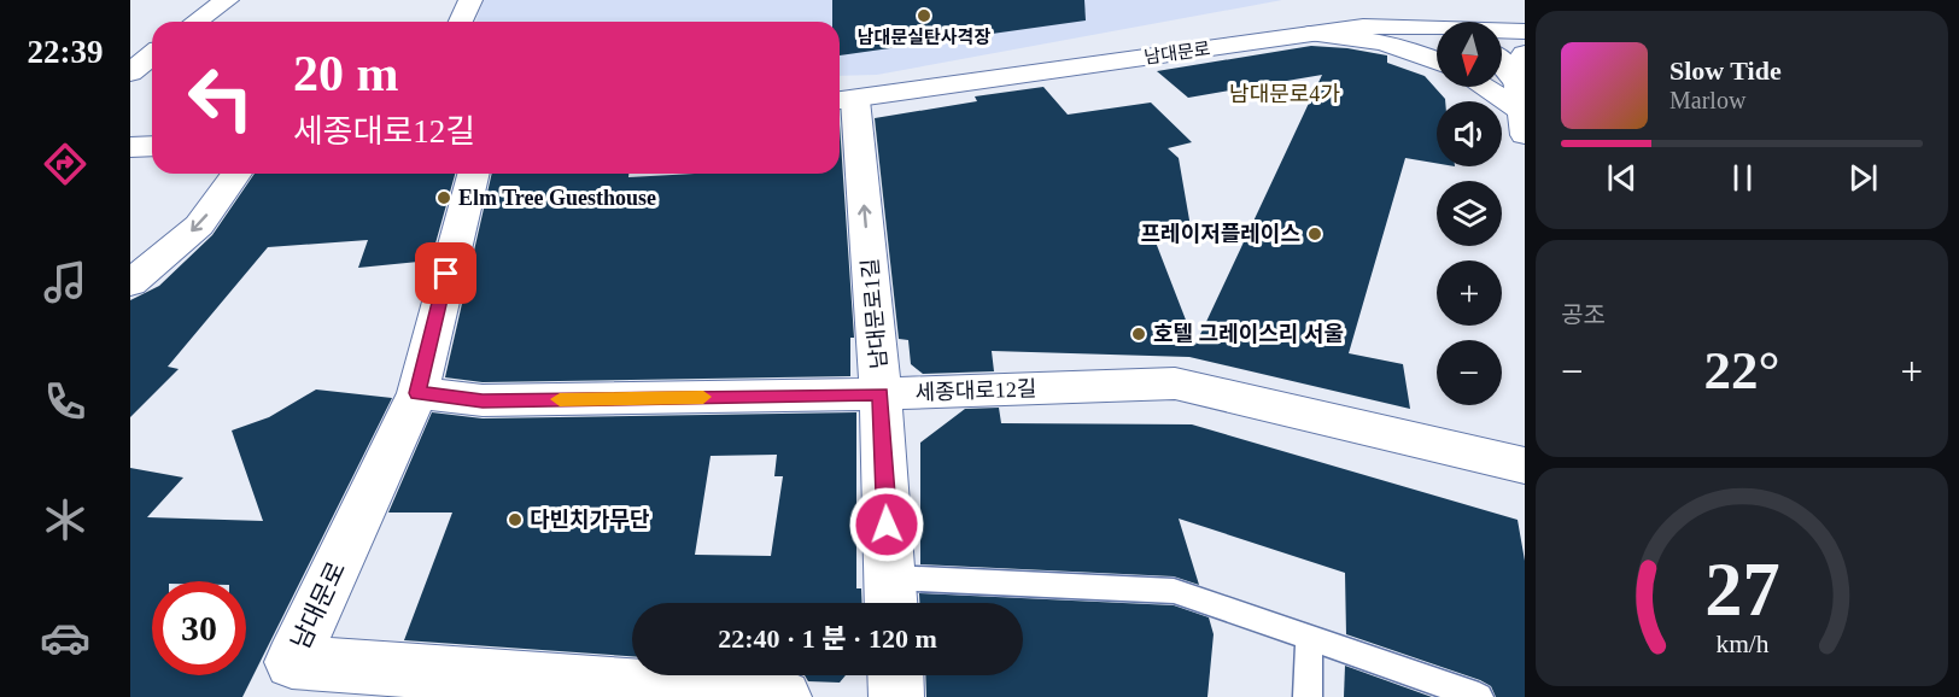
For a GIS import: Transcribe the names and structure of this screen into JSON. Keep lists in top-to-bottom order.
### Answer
{
  "streets": {
    "street": ["남대문로", "남대문로1길", "세종대로12길"]
  },
  "crossings": [
    ["남대문로", "남대문로1길"],
    ["남대문로", "세종대로12길"],
    ["남대문로1길", "세종대로12길"]
  ],
  "one_way": ["남대문로1길"],
  "districts": ["남대문로4가"],
  "places": [
    "남대문실탄사격장",
    "Elm Tree Guesthouse",
    "프레이저플레이스",
    "호텔 그레이스리 서울",
    "다빈치가무단"
  ],
  "north": "bottom",
  "page": {
    "tabs": "22:39",
    "map_buttons": ["+", "−"],
    "turn": ["20 m", "세종대로12길"],
    "song": ["Slow Tide", "Marlow"],
    "tile": "공조",
    "heat": ["−", "22°", "+"],
    "limit": "30",
    "trip": "22:40 · 1 분 · 120 m",
    "gauge": ["27", "km/h"]
  }
}
